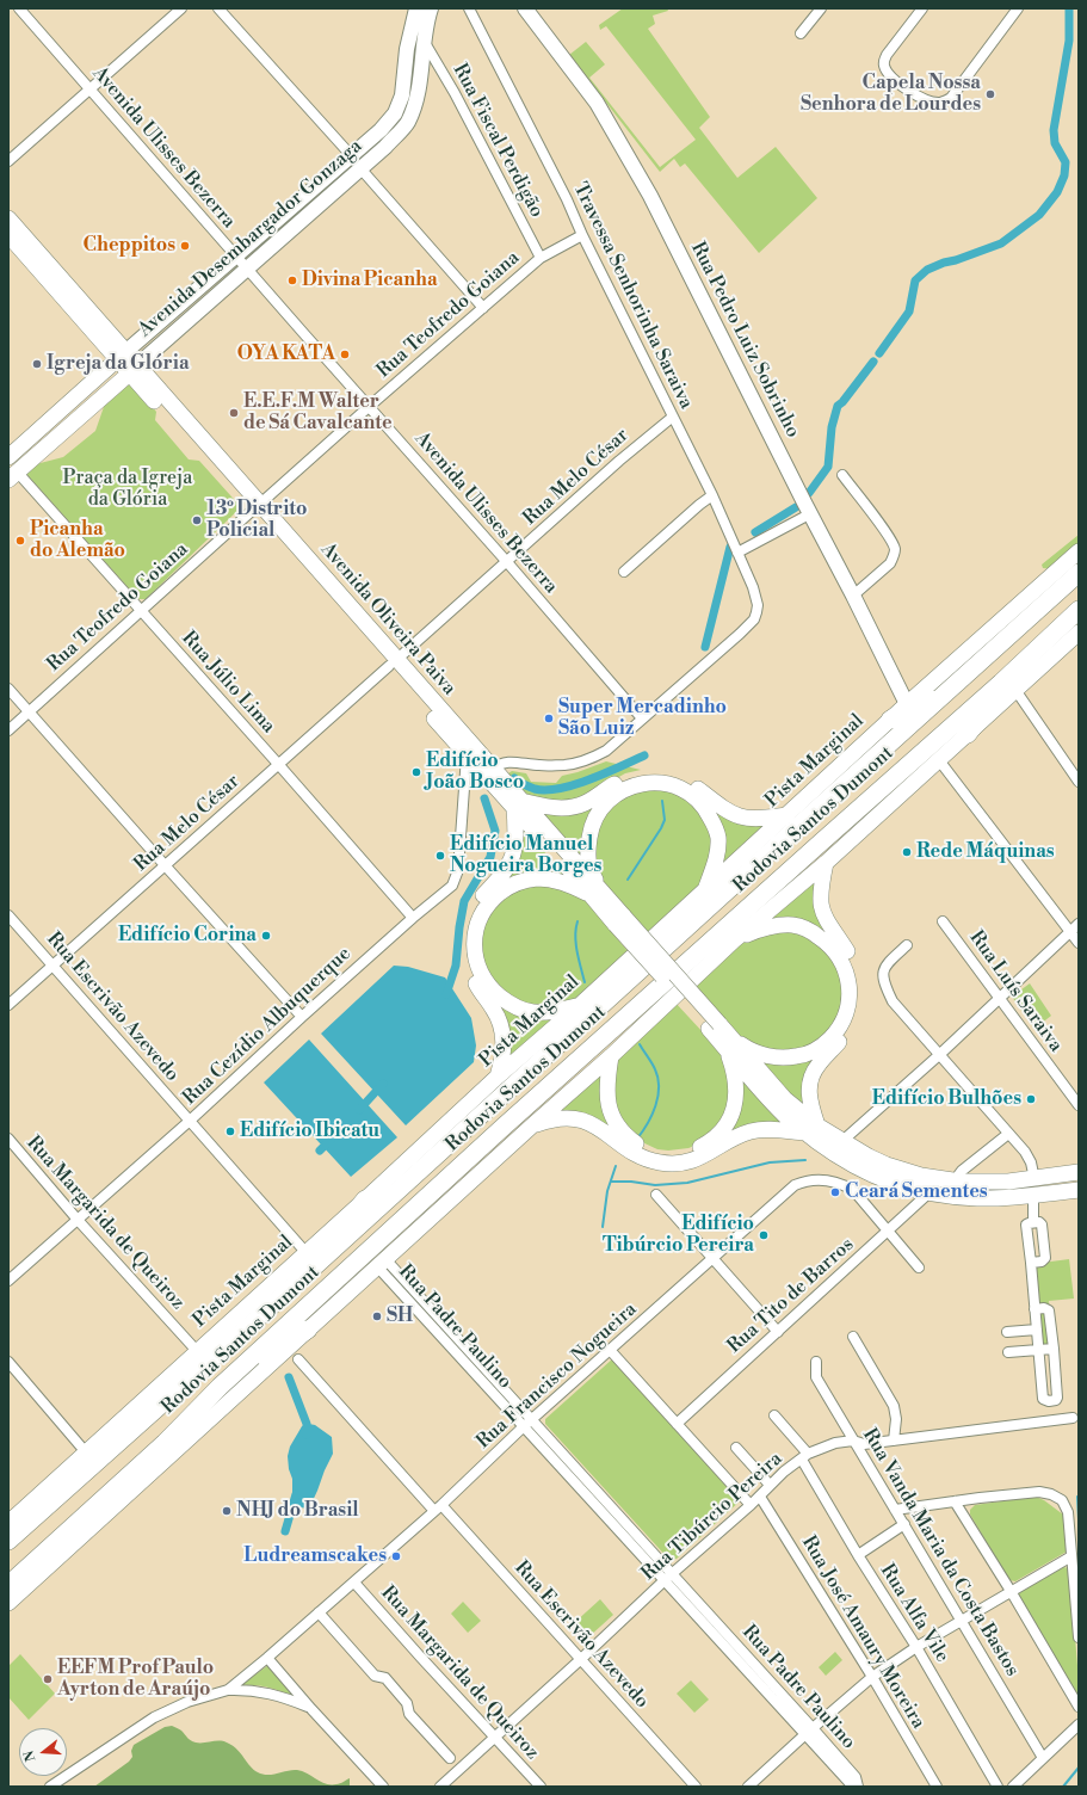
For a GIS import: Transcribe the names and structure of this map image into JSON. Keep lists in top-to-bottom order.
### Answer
{
  "streets": {
    "highway": ["Rodovia Santos Dumont"],
    "main road": [
      "Avenida Desembargador Gonzaga",
      "Rua Pedro Luiz Sobrinho",
      "Avenida Oliveira Paiva",
      "Pista Marginal"
    ],
    "street": [
      "Rua Fiscal Perdigão",
      "Avenida Ulisses Bezerra",
      "Travessa Senhorinha Saraiva",
      "Rua Teofredo Goiana",
      "Rua Melo César",
      "Rua Júlio Lima",
      "Rua Luís Saraiva",
      "Rua Escrivão Azevedo",
      "Rua Cezídio Albuquerque",
      "Rua Margarida de Queiroz",
      "Rua Tito de Barros",
      "Rua Padre Paulino",
      "Rua Francisco Nogueira",
      "Rua Tibúrcio Pereira",
      "Rua Vanda Maria da Costa Bastos",
      "Rua Alfa Vile",
      "Rua José Amaury Moreira"
    ]
  },
  "crossings": [
    ["Rua Fiscal Perdigão", "Avenida Desembargador Gonzaga"],
    ["Rua Fiscal Perdigão", "Rua Teofredo Goiana"],
    ["Avenida Ulisses Bezerra", "Avenida Desembargador Gonzaga"],
    ["Avenida Ulisses Bezerra", "Rua Teofredo Goiana"],
    ["Avenida Ulisses Bezerra", "Rua Melo César"],
    ["Avenida Desembargador Gonzaga", "Avenida Oliveira Paiva"],
    ["Avenida Desembargador Gonzaga", "Rua Júlio Lima"],
    ["Travessa Senhorinha Saraiva", "Rua Teofredo Goiana"],
    ["Travessa Senhorinha Saraiva", "Rua Melo César"],
    ["Rua Teofredo Goiana", "Avenida Oliveira Paiva"],
    ["Rua Teofredo Goiana", "Rua Júlio Lima"],
    ["Rua Pedro Luiz Sobrinho", "Pista Marginal"],
    ["Rua Melo César", "Avenida Oliveira Paiva"],
    ["Rua Melo César", "Rua Júlio Lima"],
    ["Rua Melo César", "Rua Escrivão Azevedo"],
    ["Avenida Oliveira Paiva", "Rua Cezídio Albuquerque"],
    ["Rua Júlio Lima", "Rua Cezídio Albuquerque"],
    ["Pista Marginal", "Rodovia Santos Dumont"],
    ["Pista Marginal", "Rua Escrivão Azevedo"],
    ["Pista Marginal", "Rua Margarida de Queiroz"],
    ["Rodovia Santos Dumont", "Rua Escrivão Azevedo"],
    ["Rua Escrivão Azevedo", "Rua Cezídio Albuquerque"],
    ["Rua Escrivão Azevedo", "Rua Francisco Nogueira"],
    ["Rua Escrivão Azevedo", "Rua Tibúrcio Pereira"],
    ["Rua Cezídio Albuquerque", "Rua Margarida de Queiroz"],
    ["Rua Margarida de Queiroz", "Rua Francisco Nogueira"],
    ["Rua Margarida de Queiroz", "Rua Tibúrcio Pereira"],
    ["Rua Tito de Barros", "Rua Francisco Nogueira"],
    ["Rua Padre Paulino", "Rua Francisco Nogueira"],
    ["Rua Padre Paulino", "Rua Tibúrcio Pereira"],
    ["Rua Tibúrcio Pereira", "Rua Vanda Maria da Costa Bastos"],
    ["Rua Tibúrcio Pereira", "Rua Alfa Vile"],
    ["Rua Tibúrcio Pereira", "Rua José Amaury Moreira"]
  ],
  "parks": ["Praça da Igreja da Glória"],
  "places": [
    "Capela Nossa Senhora de Lourdes",
    "Cheppitos",
    "Divina Picanha",
    "OYA KATA",
    "Igreja da Glória",
    "E.E.F.M Walter de Sá Cavalcante",
    "13º Distrito Policial",
    "Picanha do Alemão",
    "Super Mercadinho São Luiz",
    "Edifício João Bosco",
    "Rede Máquinas",
    "Edifício Manuel Nogueira Borges",
    "Edifício Corina",
    "Edifício Bulhões",
    "Edifício Ibicatu",
    "Ceará Sementes",
    "Edifício Tibúrcio Pereira",
    "SH",
    "NHJ do Brasil",
    "Ludreamscakes",
    "EEFM Prof Paulo Ayrton de Araújo"
  ],
  "north": "left"
}
